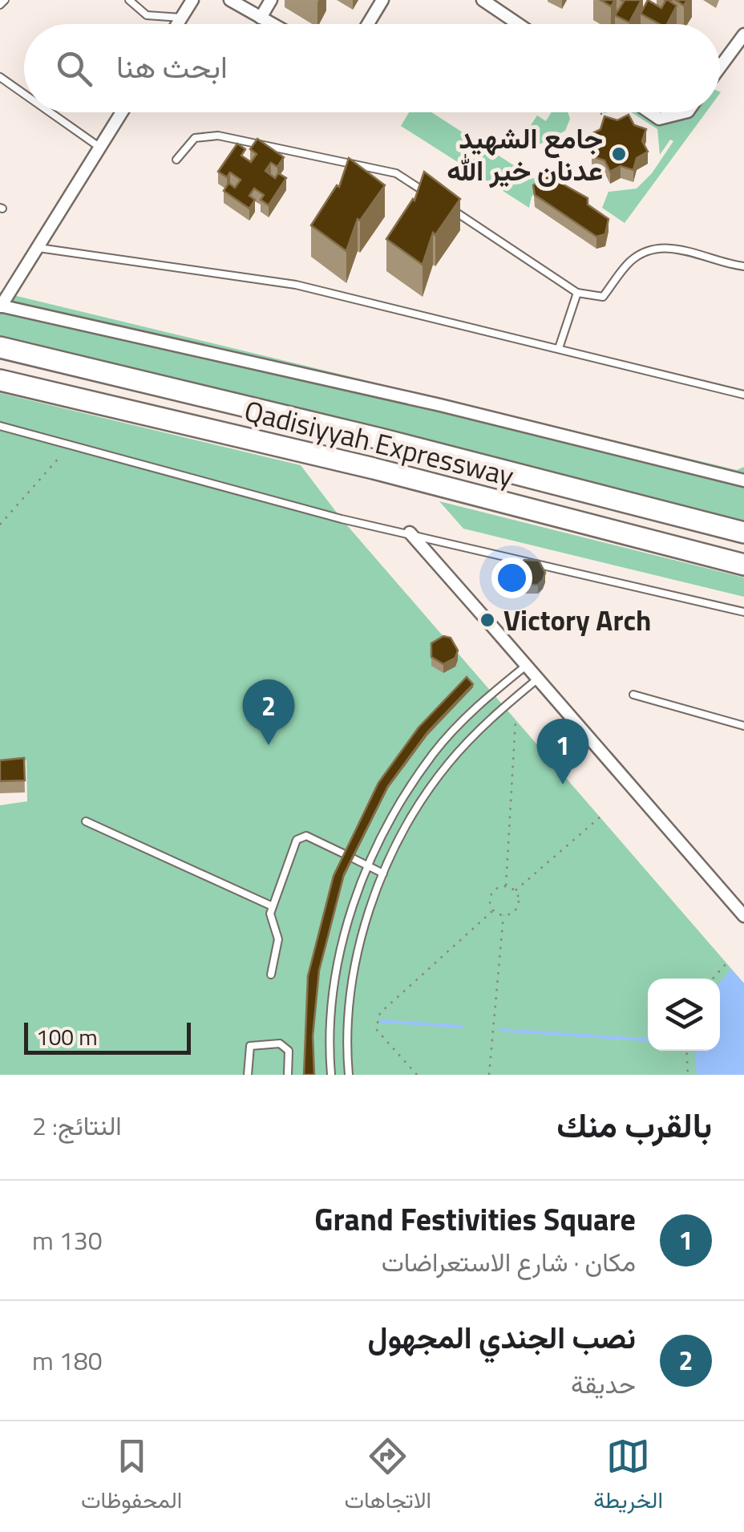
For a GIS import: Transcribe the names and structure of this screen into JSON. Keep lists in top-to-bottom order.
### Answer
{
  "streets": {
    "highway": ["Qadisiyyah Expressway"]
  },
  "places": ["جامع الشهيد عدنان خير الله", "Victory Arch"],
  "scale_bar": "100 m",
  "page": {
    "search": "ابحث هنا",
    "pins": ["2", "1"],
    "scale": "100 m",
    "heading": ["بالقرب منك", "النتائج: 2"],
    "list": [
      {
        "mark": "1",
        "name": "Grand Festivities Square",
        "note": "مكان · شارع الاستعراضات",
        "value": "130 m"
      },
      {
        "mark": "2",
        "name": "نصب الجندي المجهول",
        "note": "حديقة",
        "value": "180 m"
      }
    ],
    "nav": ["الخريطة", "الاتجاهات", "المحفوظات"]
  }
}
